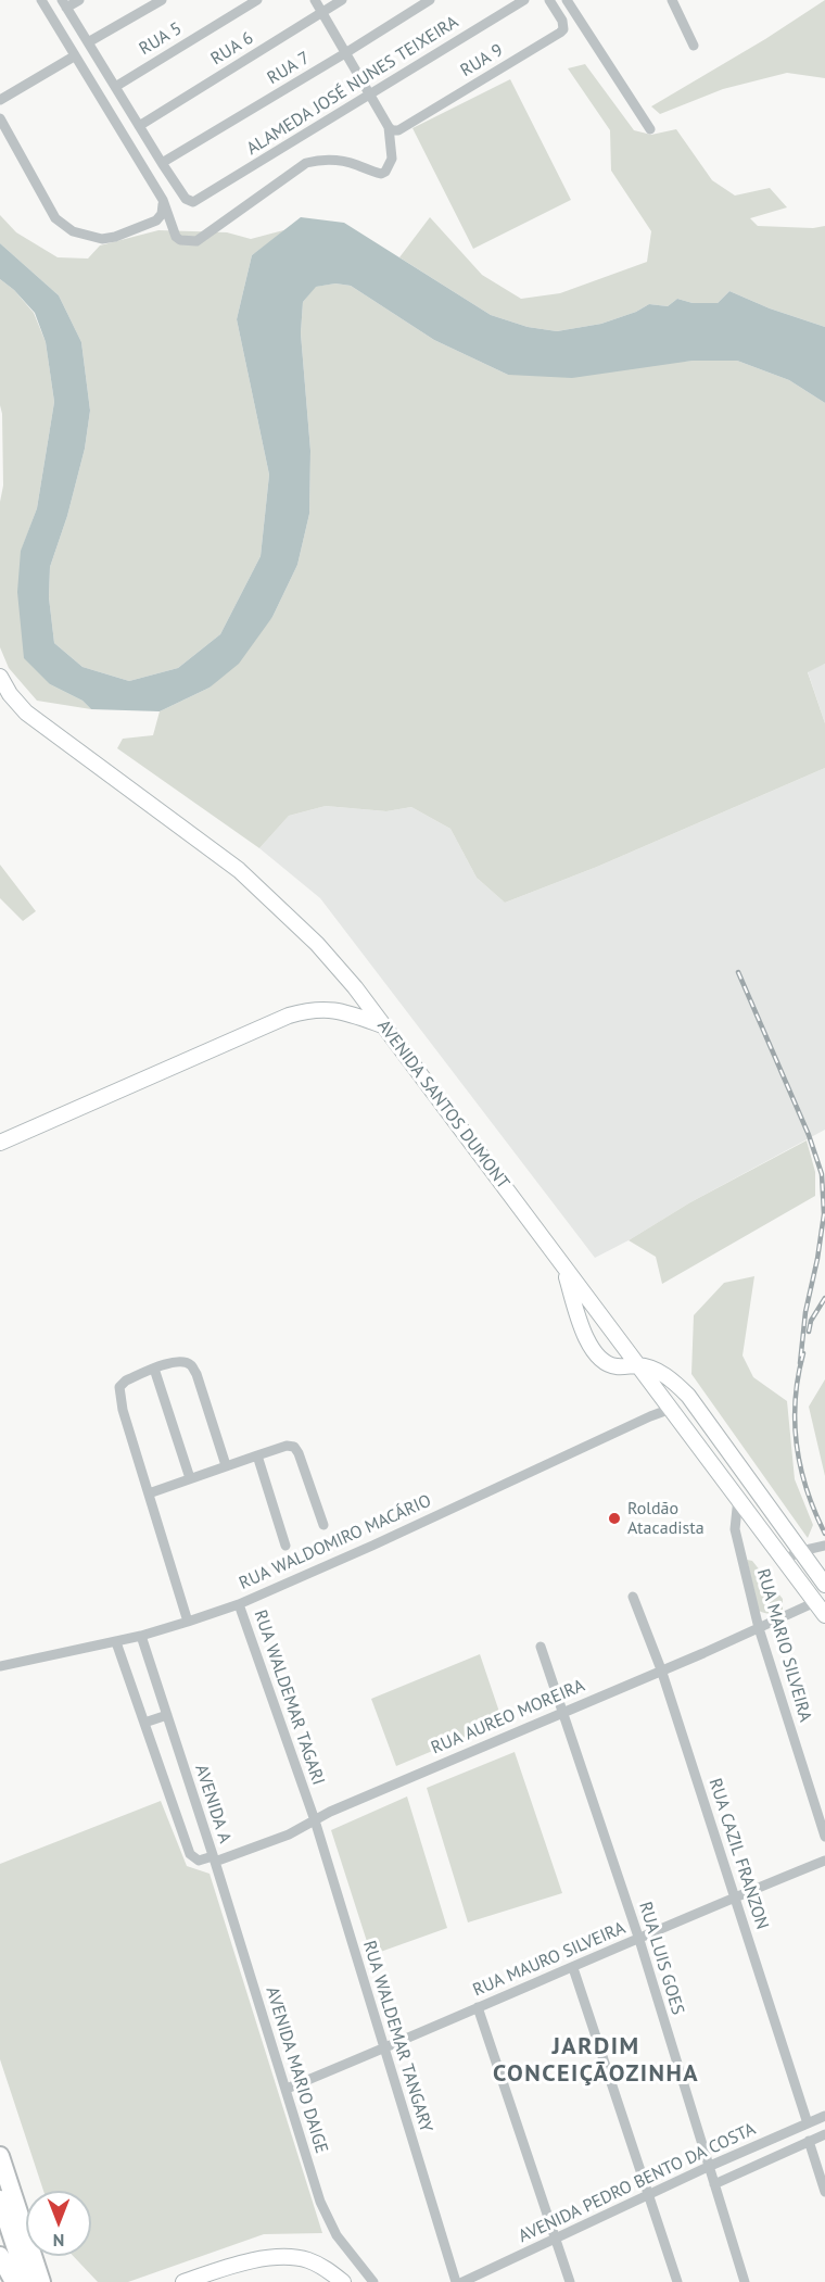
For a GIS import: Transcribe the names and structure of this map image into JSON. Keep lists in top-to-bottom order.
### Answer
{
  "streets": {
    "main road": ["AVENIDA SANTOS DUMONT"],
    "street": [
      "RUA 5",
      "RUA 6",
      "RUA 9",
      "RUA 7",
      "ALAMEDA JOSÉ NUNES TEIXEIRA",
      "RUA WALDOMIRO MACÁRIO",
      "RUA MARIO SILVEIRA",
      "RUA WALDEMAR TAGARI",
      "RUA AUREO MOREIRA",
      "AVENIDA A",
      "RUA CAZIL FRANZON",
      "RUA LUIS GOES",
      "RUA MAURO SILVEIRA",
      "RUA WALDEMAR TANGARY",
      "AVENIDA MARIO DAIGE",
      "AVENIDA PEDRO BENTO DA COSTA"
    ]
  },
  "crossings": [
    ["RUA 7", "ALAMEDA JOSÉ NUNES TEIXEIRA"],
    ["AVENIDA SANTOS DUMONT", "RUA WALDOMIRO MACÁRIO"],
    ["AVENIDA SANTOS DUMONT", "RUA MARIO SILVEIRA"],
    ["AVENIDA SANTOS DUMONT", "RUA AUREO MOREIRA"],
    ["RUA WALDOMIRO MACÁRIO", "RUA WALDEMAR TAGARI"],
    ["RUA WALDOMIRO MACÁRIO", "AVENIDA A"],
    ["RUA MARIO SILVEIRA", "RUA AUREO MOREIRA"],
    ["RUA WALDEMAR TAGARI", "RUA WALDEMAR TANGARY"],
    ["RUA AUREO MOREIRA", "AVENIDA A"],
    ["RUA AUREO MOREIRA", "RUA CAZIL FRANZON"],
    ["RUA AUREO MOREIRA", "RUA LUIS GOES"],
    ["RUA AUREO MOREIRA", "RUA WALDEMAR TANGARY"],
    ["RUA AUREO MOREIRA", "AVENIDA MARIO DAIGE"],
    ["AVENIDA A", "AVENIDA MARIO DAIGE"],
    ["RUA CAZIL FRANZON", "RUA MAURO SILVEIRA"],
    ["RUA CAZIL FRANZON", "AVENIDA PEDRO BENTO DA COSTA"],
    ["RUA LUIS GOES", "RUA MAURO SILVEIRA"],
    ["RUA LUIS GOES", "AVENIDA PEDRO BENTO DA COSTA"],
    ["RUA MAURO SILVEIRA", "RUA WALDEMAR TANGARY"],
    ["RUA MAURO SILVEIRA", "AVENIDA MARIO DAIGE"]
  ],
  "districts": ["JARDIM CONCEIÇÃOZINHA"],
  "places": ["Roldão Atacadista"],
  "north": "bottom"
}
